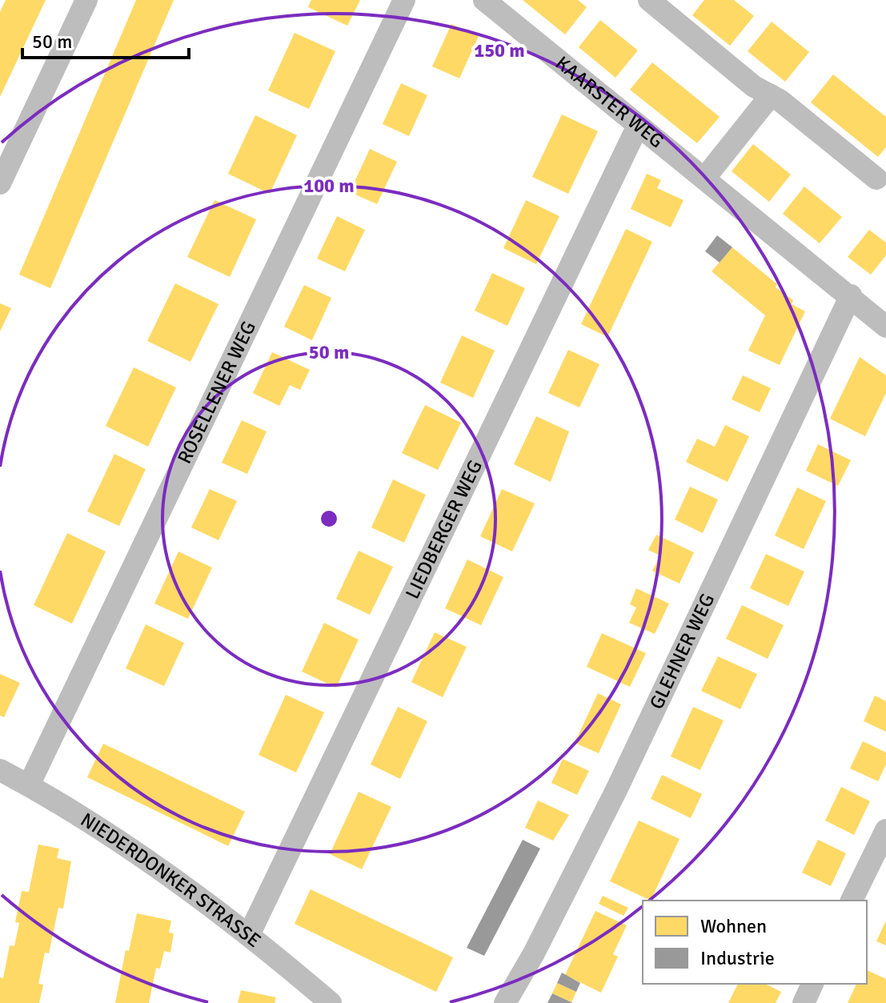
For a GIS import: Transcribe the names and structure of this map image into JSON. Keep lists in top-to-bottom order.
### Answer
{
  "streets": {
    "street": [
      "KAARSTER WEG",
      "ROSELLENER WEG",
      "LIEDBERGER WEG",
      "GLEHNER WEG",
      "NIEDERDONKER STRASSE"
    ]
  },
  "crossings": [
    ["KAARSTER WEG", "LIEDBERGER WEG"],
    ["KAARSTER WEG", "GLEHNER WEG"],
    ["ROSELLENER WEG", "NIEDERDONKER STRASSE"],
    ["LIEDBERGER WEG", "NIEDERDONKER STRASSE"]
  ],
  "legend": ["Wohnen", "Industrie"],
  "scale_bar": "50 m",
  "rings": ["150 m", "100 m", "50 m"]
}
